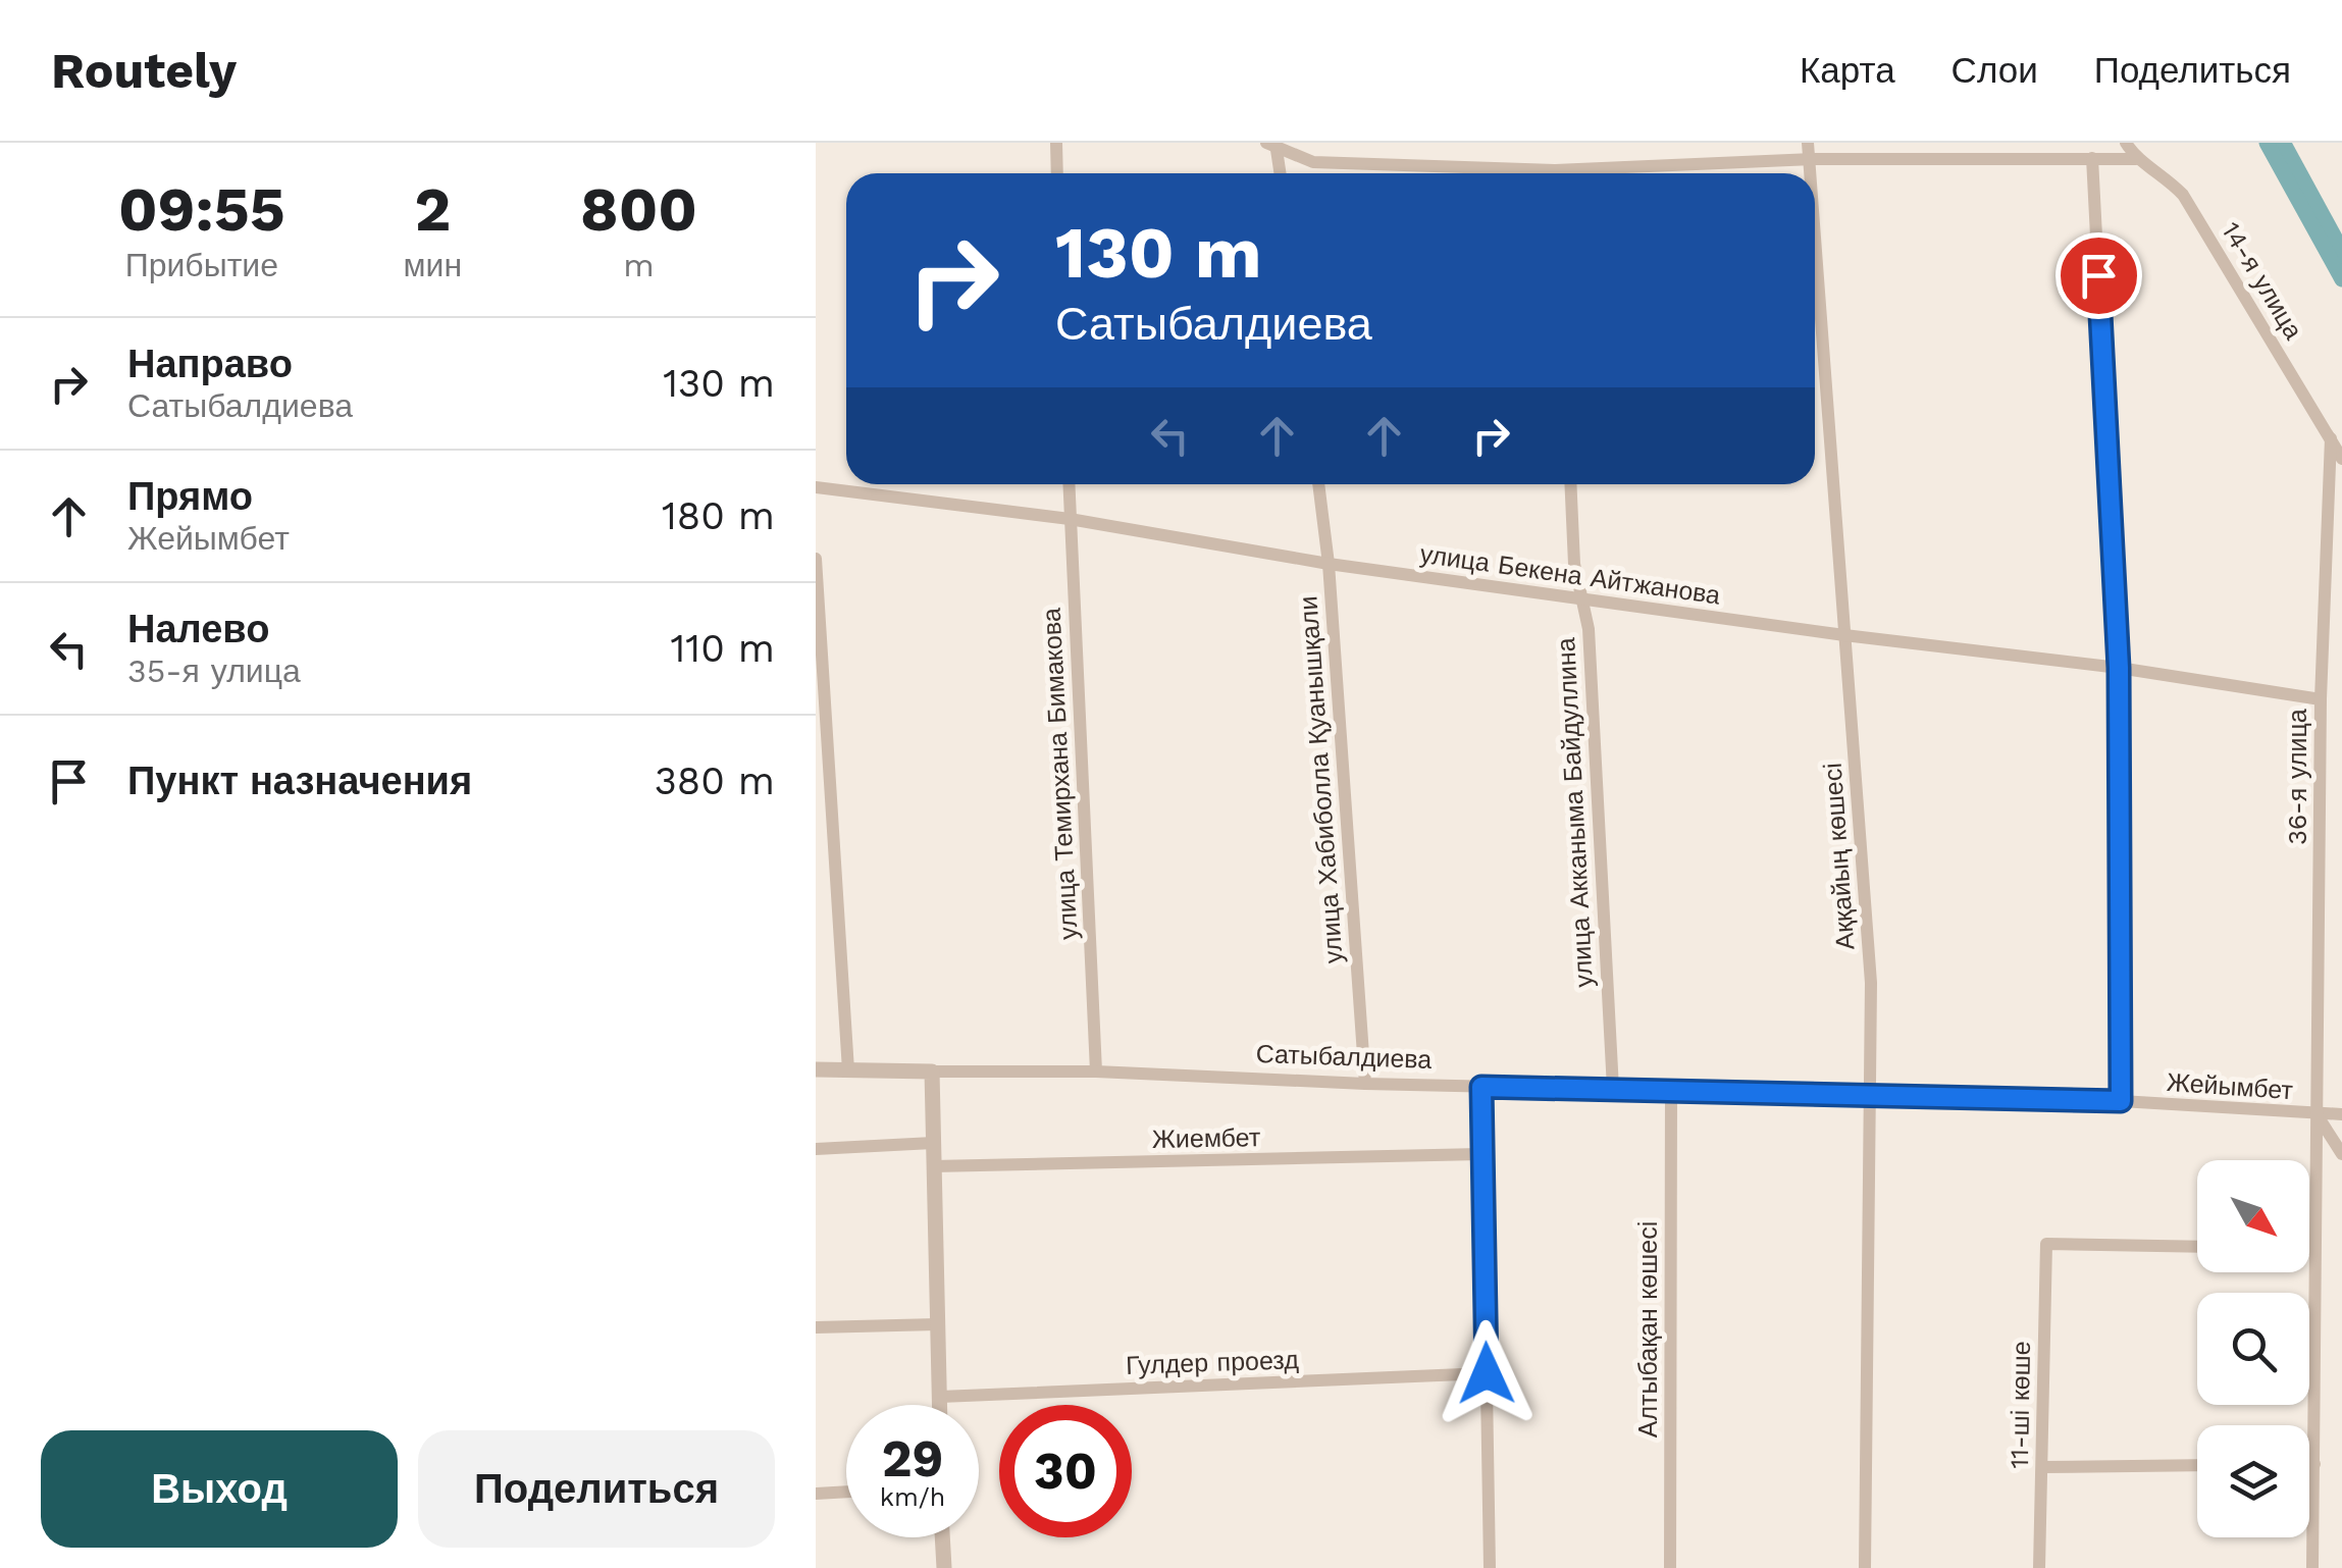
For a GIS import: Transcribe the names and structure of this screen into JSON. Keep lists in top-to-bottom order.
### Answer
{
  "streets": {
    "street": [
      "14-я улица",
      "улица Бекена Айтжанова",
      "улица Темирхана Бимакова",
      "36-я улица",
      "улица Хабиболла Қуанышқали",
      "улица Акканыма Байдуллина",
      "Аққайың көшесі",
      "Сатыбалдиева",
      "Жейымбет",
      "Жиембет",
      "Алтыбақан көшесі",
      "Гулдер проезд",
      "11-ші көше"
    ]
  },
  "crossings": [
    ["14-я улица", "36-я улица"],
    ["улица Бекена Айтжанова", "улица Темирхана Бимакова"],
    ["улица Бекена Айтжанова", "36-я улица"],
    ["улица Бекена Айтжанова", "улица Хабиболла Қуанышқали"],
    ["улица Бекена Айтжанова", "улица Акканыма Байдуллина"],
    ["улица Бекена Айтжанова", "Аққайың көшесі"],
    ["улица Темирхана Бимакова", "Сатыбалдиева"],
    ["36-я улица", "Жейымбет"],
    ["улица Хабиболла Қуанышқали", "Сатыбалдиева"],
    ["улица Акканыма Байдуллина", "Сатыбалдиева"],
    ["Аққайың көшесі", "Сатыбалдиева"],
    ["Аққайың көшесі", "Жейымбет"],
    ["Сатыбалдиева", "Жейымбет"],
    ["Сатыбалдиева", "Алтыбақан көшесі"]
  ],
  "north": "bottom right",
  "page": {
    "header": "Routely",
    "nav": ["Карта", "Слои", "Поделиться"],
    "eta": [
      "09:55",
      "Прибытие",
      "2",
      "мин",
      "800",
      "m"
    ],
    "turn": ["130 m", "Сатыбалдиева"],
    "list": [
      {
        "name": "Направо",
        "note": "Сатыбалдиева",
        "value": "130 m"
      },
      {
        "name": "Прямо",
        "note": "Жейымбет",
        "value": "180 m"
      },
      {
        "name": "Налево",
        "note": "35-я улица",
        "value": "110 m"
      },
      {
        "name": "Пункт назначения",
        "value": "380 m"
      }
    ],
    "speed": "29 km/h",
    "limit": "30",
    "buttons": ["Выход", "Поделиться"]
  }
}
